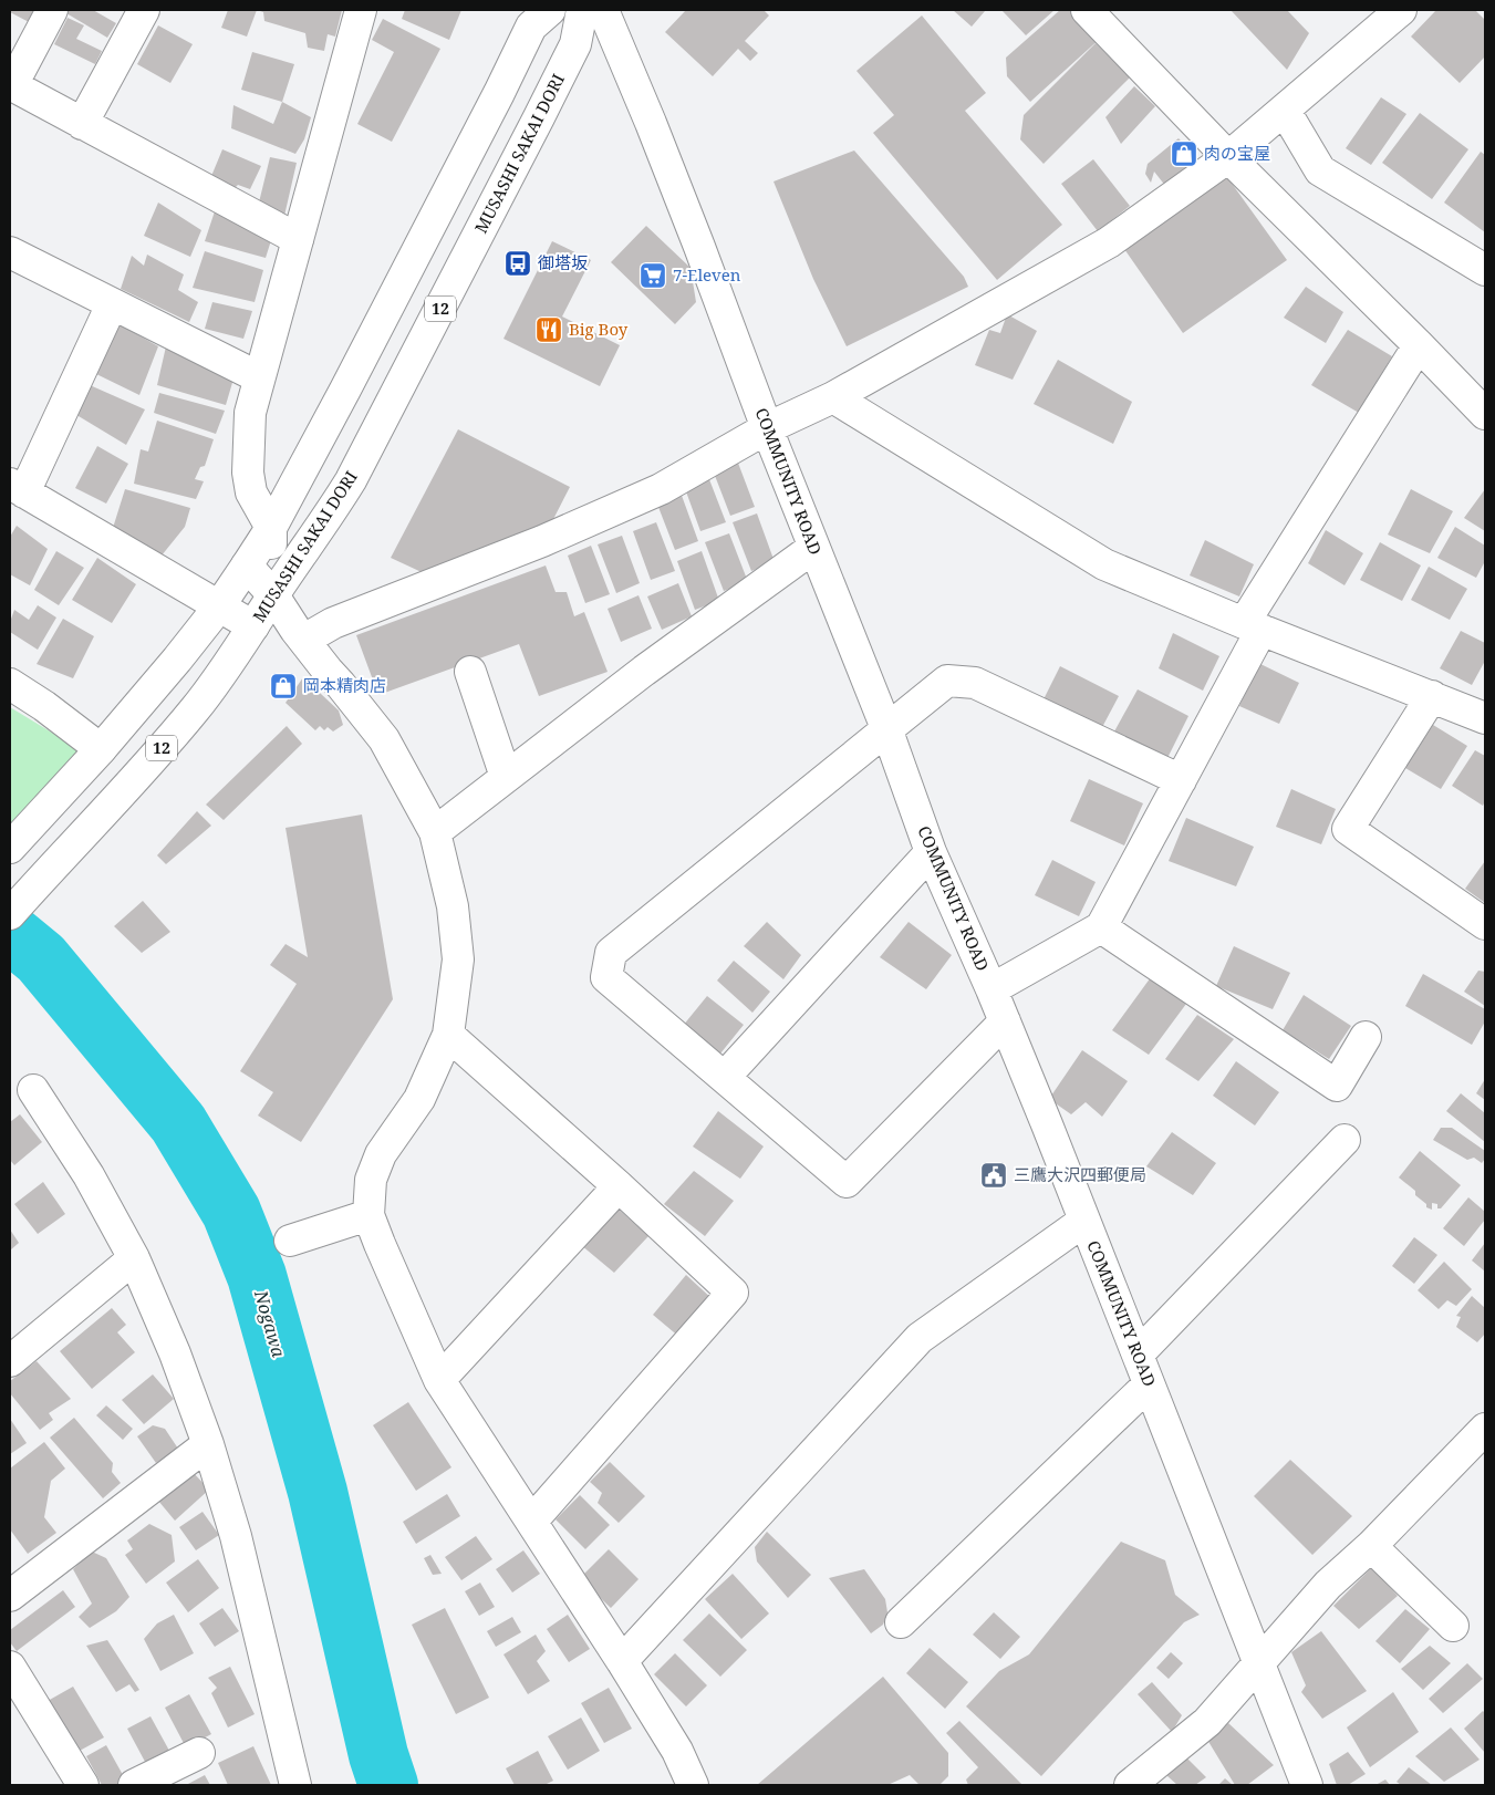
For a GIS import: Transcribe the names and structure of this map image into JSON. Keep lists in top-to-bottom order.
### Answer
{
  "streets": {
    "street": ["MUSASHI SAKAI DORI", "12", "COMMUNITY ROAD"]
  },
  "water": ["Nogawa"],
  "places": {
    "shop": ["肉の宝屋", "岡本精肉店"],
    "bus stop": ["御塔坂"],
    "supermarket": ["7-Eleven"],
    "restaurant": ["Big Boy"],
    "public building": ["三鷹大沢四郵便局"]
  }
}
